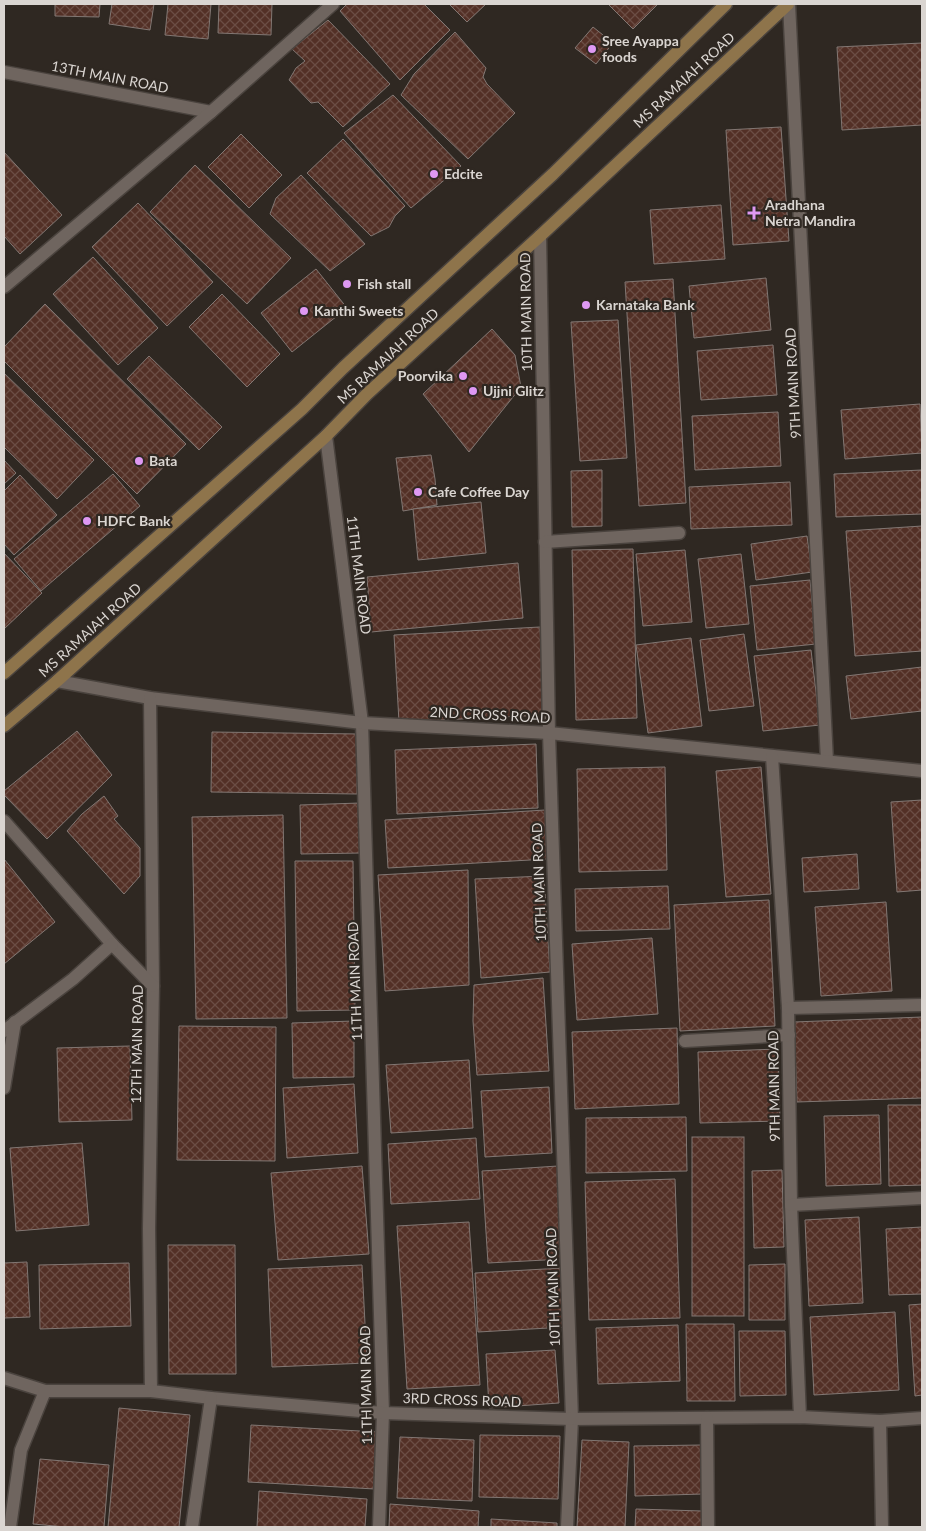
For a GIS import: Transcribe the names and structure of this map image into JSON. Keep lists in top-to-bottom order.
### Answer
{
  "streets": {
    "main road": ["MS RAMAIAH ROAD"],
    "street": [
      "13TH MAIN ROAD",
      "10TH MAIN ROAD",
      "9TH MAIN ROAD",
      "11TH MAIN ROAD",
      "2ND CROSS ROAD",
      "12TH MAIN ROAD",
      "3RD CROSS ROAD"
    ]
  },
  "crossings": [
    ["MS RAMAIAH ROAD", "10TH MAIN ROAD"],
    ["MS RAMAIAH ROAD", "9TH MAIN ROAD"],
    ["MS RAMAIAH ROAD", "11TH MAIN ROAD"],
    ["MS RAMAIAH ROAD", "2ND CROSS ROAD"],
    ["10TH MAIN ROAD", "2ND CROSS ROAD"],
    ["10TH MAIN ROAD", "3RD CROSS ROAD"],
    ["9TH MAIN ROAD", "2ND CROSS ROAD"],
    ["9TH MAIN ROAD", "3RD CROSS ROAD"],
    ["11TH MAIN ROAD", "2ND CROSS ROAD"],
    ["11TH MAIN ROAD", "3RD CROSS ROAD"],
    ["2ND CROSS ROAD", "12TH MAIN ROAD"],
    ["12TH MAIN ROAD", "3RD CROSS ROAD"]
  ],
  "places": {
    "other": [
      "Sree Ayappa foods",
      "Edcite",
      "Fish stall",
      "Karnataka Bank",
      "Kanthi Sweets",
      "Poorvika",
      "Ujjni Glitz",
      "Bata",
      "Cafe Coffee Day",
      "HDFC Bank"
    ],
    "health": ["Aradhana Netra Mandira"]
  }
}
